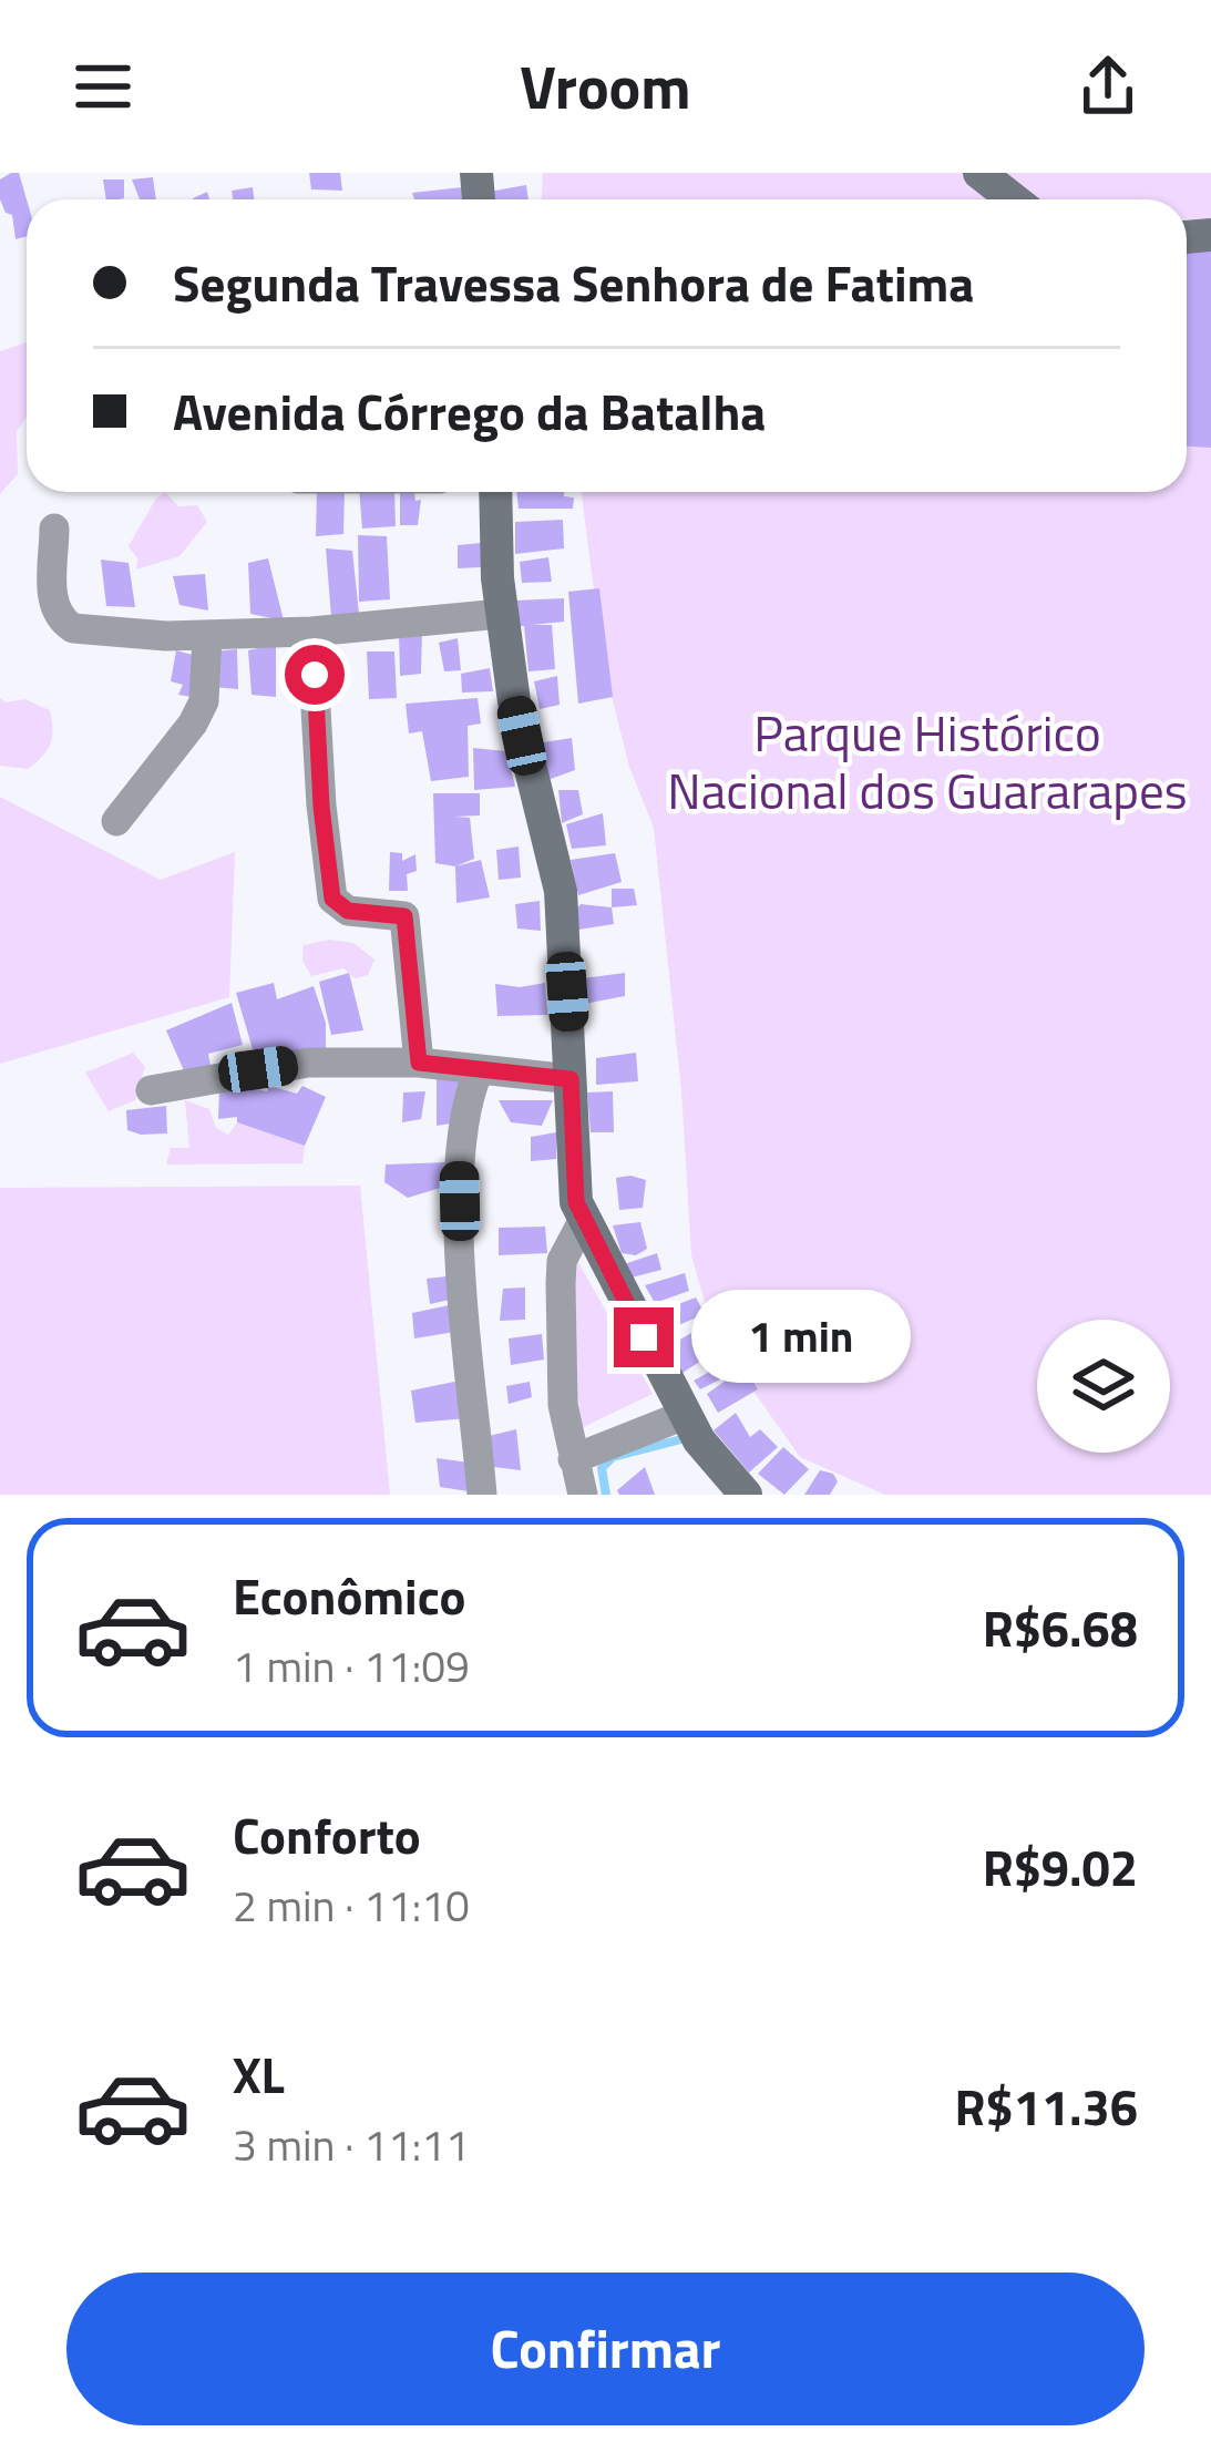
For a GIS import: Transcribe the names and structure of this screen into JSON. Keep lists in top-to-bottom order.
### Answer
{
  "parks": ["Parque Histórico Nacional dos Guararapes"],
  "page": {
    "header": "Vroom",
    "banner": ["Segunda Travessa Senhora de Fatima", "Avenida Córrego da Batalha"],
    "bubble": "1 min",
    "list": [
      {
        "name": "Econômico",
        "note": "1 min · 11:09",
        "value": "R$6.68"
      },
      {
        "name": "Conforto",
        "note": "2 min · 11:10",
        "value": "R$9.02"
      },
      {
        "name": "XL",
        "note": "3 min · 11:11",
        "value": "R$11.36"
      }
    ],
    "buttons": "Confirmar"
  }
}
